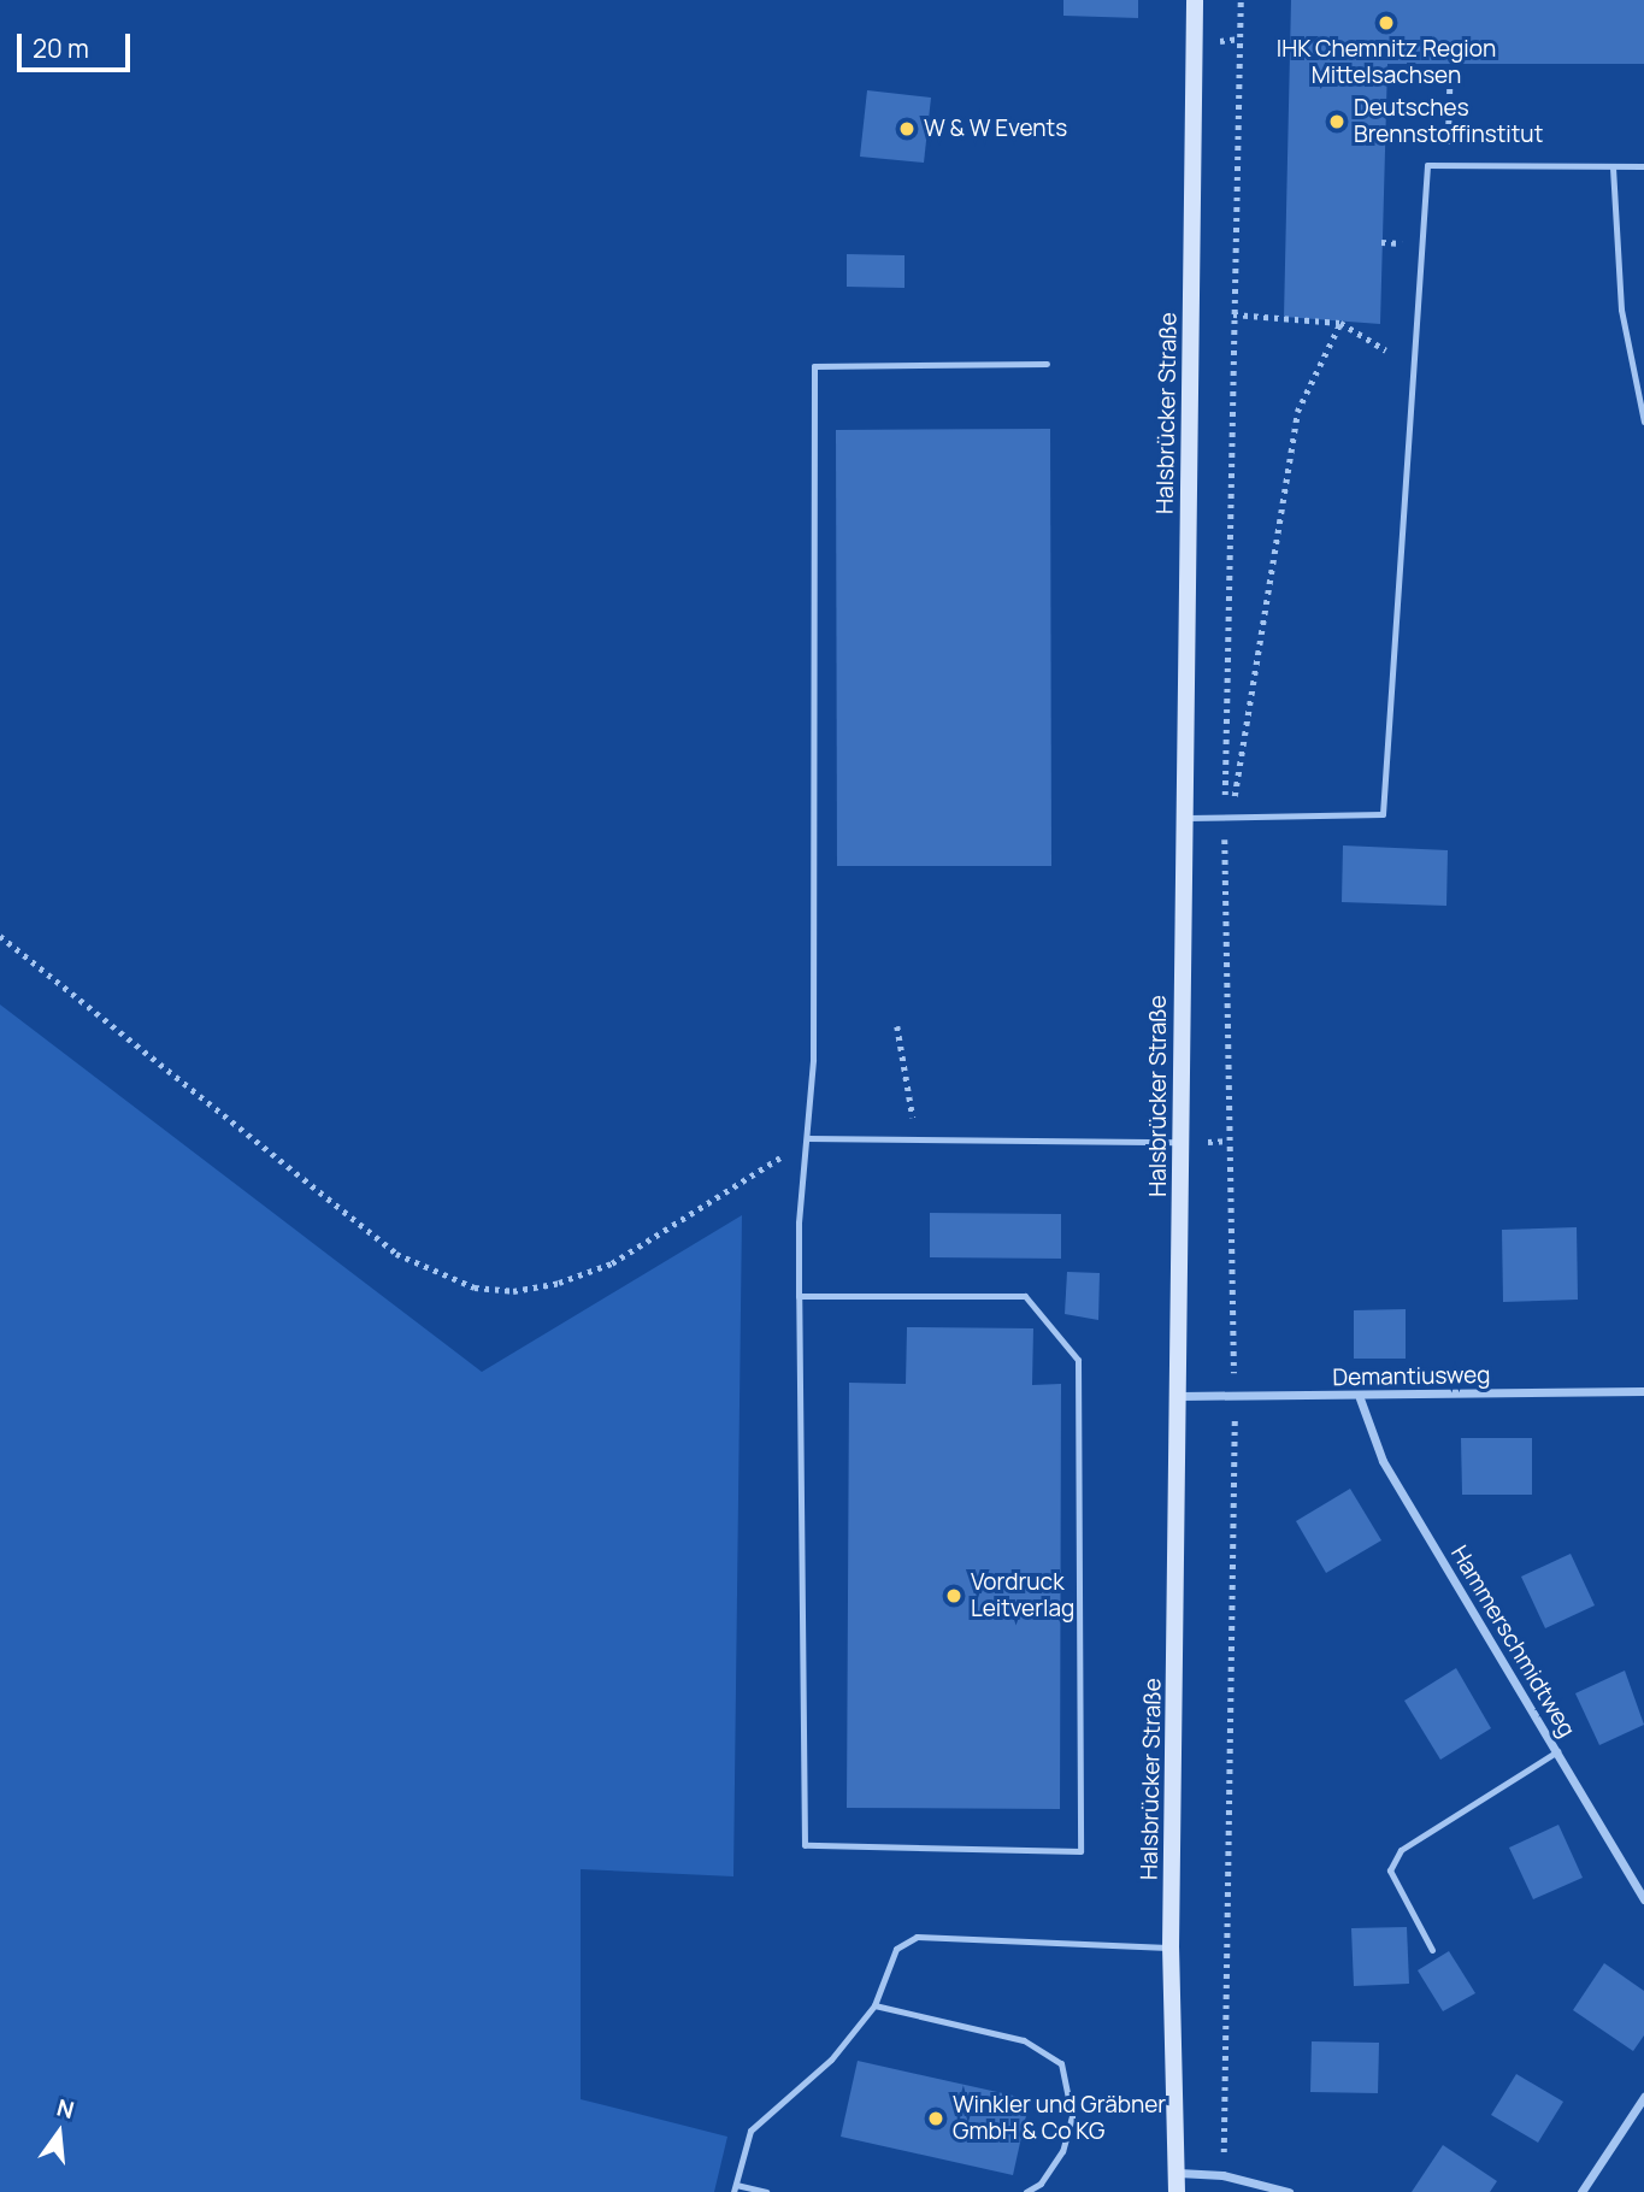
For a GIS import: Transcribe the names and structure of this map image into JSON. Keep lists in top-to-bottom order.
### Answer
{
  "streets": {
    "main road": ["Halsbrücker Straße"],
    "street": ["Demantiusweg", "Hammerschmidtweg"]
  },
  "crossings": [
    ["Halsbrücker Straße", "Demantiusweg"],
    ["Demantiusweg", "Hammerschmidtweg"]
  ],
  "places": [
    "IHK Chemnitz Region Mittelsachsen",
    "Deutsches Brennstoffinstitut",
    "W & W Events",
    "Vordruck Leitverlag",
    "Winkler und Gräbner GmbH & Co KG"
  ],
  "scale_bar": "20 m",
  "north": "top"
}
